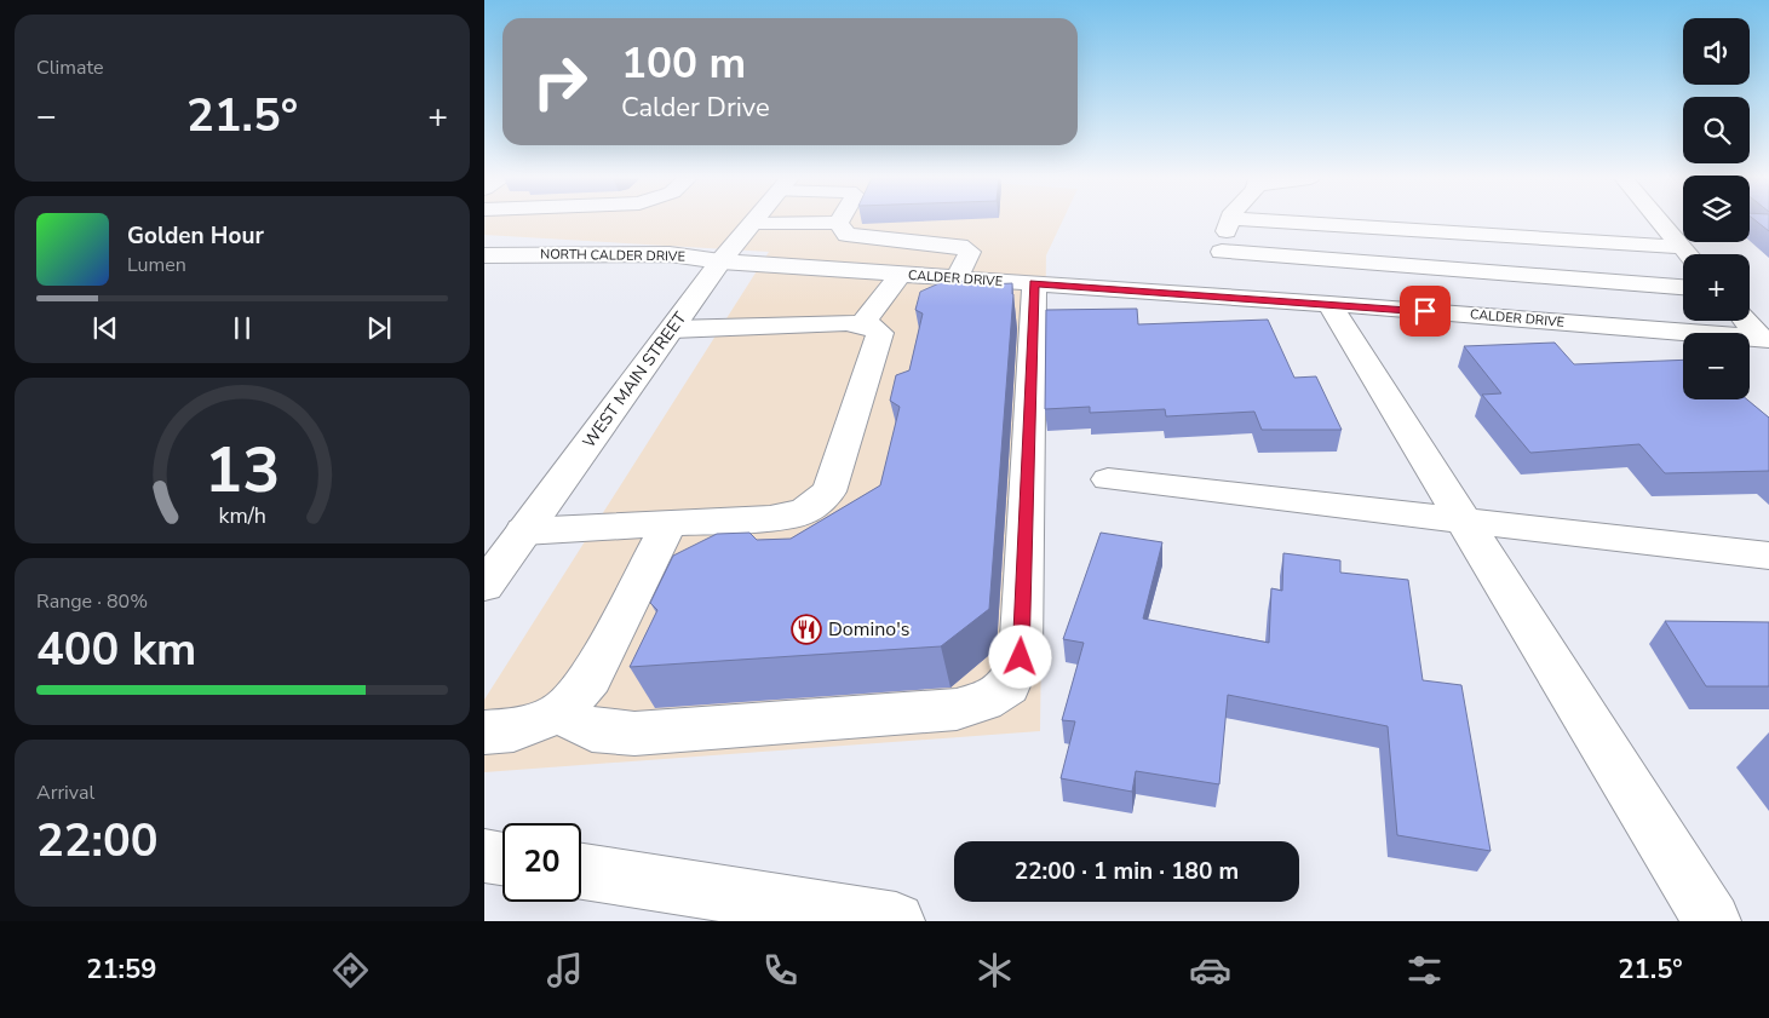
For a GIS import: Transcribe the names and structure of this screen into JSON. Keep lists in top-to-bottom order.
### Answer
{
  "streets": {
    "street": ["NORTH CALDER DRIVE", "CALDER DRIVE", "WEST MAIN STREET"]
  },
  "crossings": [
    ["NORTH CALDER DRIVE", "CALDER DRIVE"],
    ["NORTH CALDER DRIVE", "WEST MAIN STREET"],
    ["CALDER DRIVE", "WEST MAIN STREET"]
  ],
  "places": {
    "restaurant": ["Domino's"]
  },
  "page": {
    "tile": [
      "Climate",
      ["Range · 80%", "400 km"],
      ["Arrival", "22:00"]
    ],
    "map_buttons": ["+", "−"],
    "turn": ["100 m", "Calder Drive"],
    "heat": ["−", "21.5°", "+"],
    "song": ["Golden Hour", "Lumen"],
    "limit": "20",
    "trip": "22:00 · 1 min · 180 m",
    "tabs": ["21:59", "21.5°"],
    "gauge": ["13", "km/h"]
  }
}
